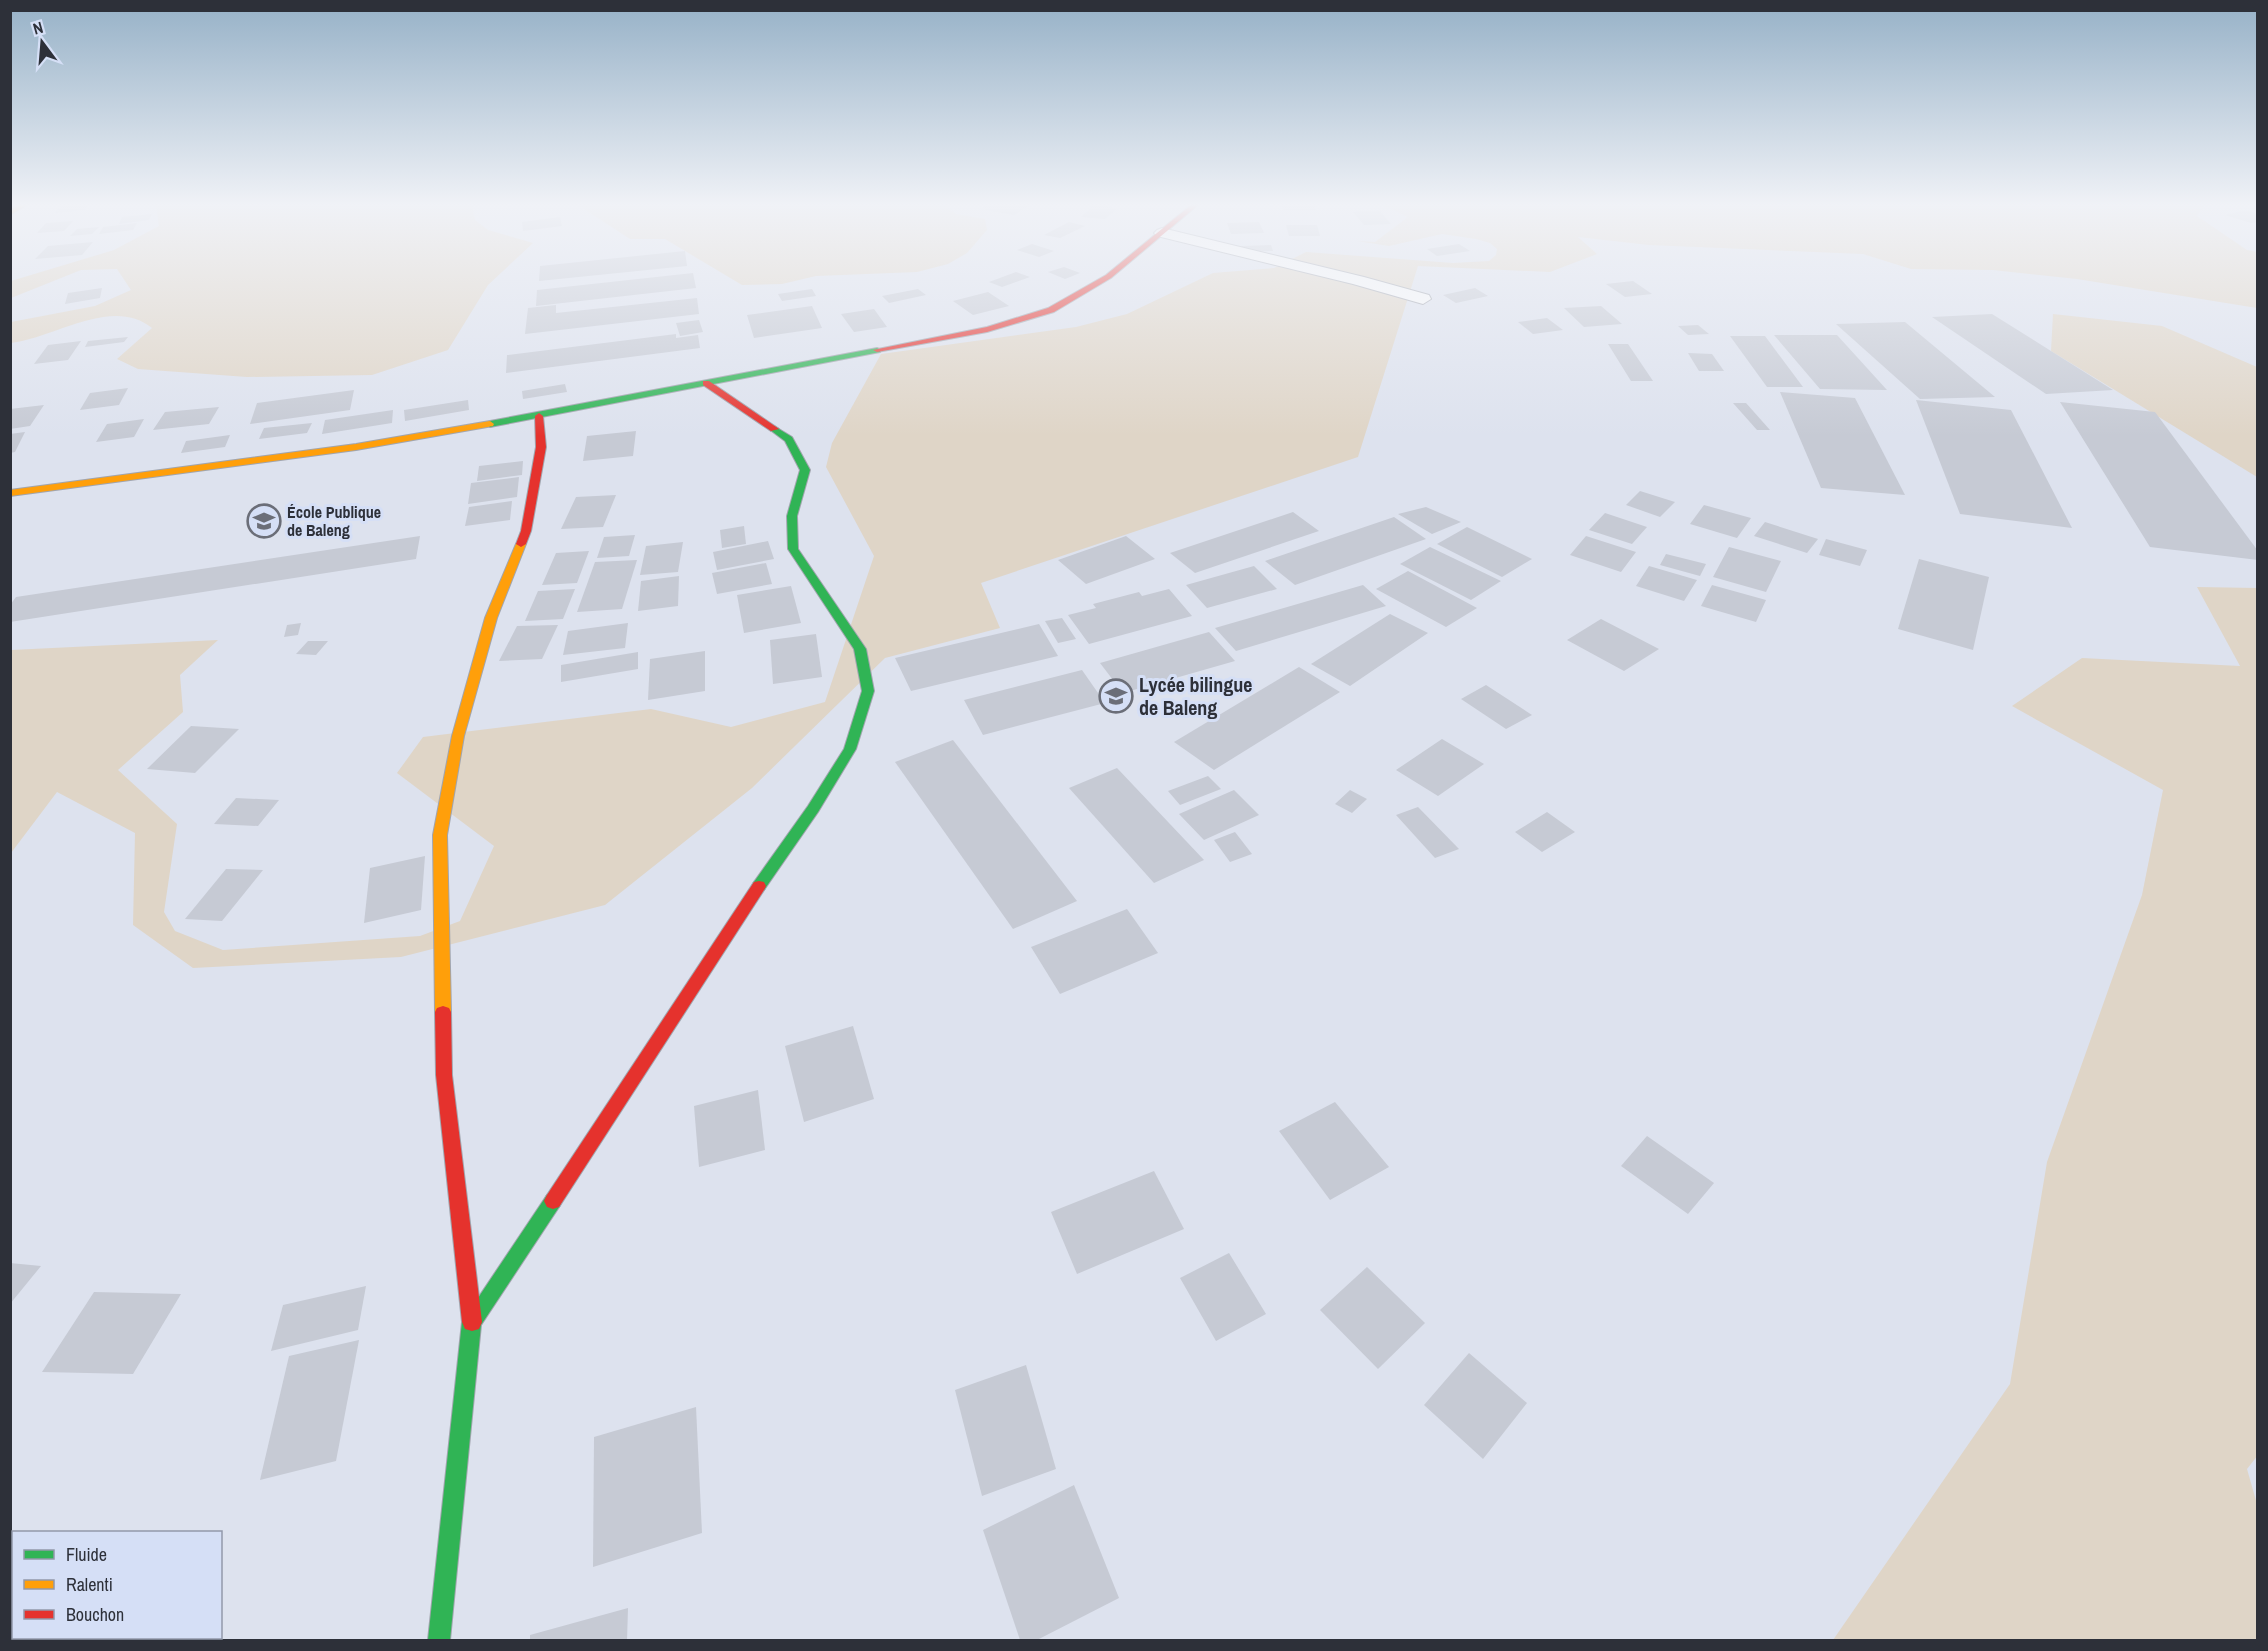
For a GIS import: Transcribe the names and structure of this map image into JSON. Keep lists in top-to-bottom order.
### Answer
{
  "places": {
    "school or university": ["École Publique de Baleng", "Lycée bilingue de Baleng"]
  },
  "legend": ["Fluide", "Ralenti", "Bouchon"],
  "north": "top"
}
